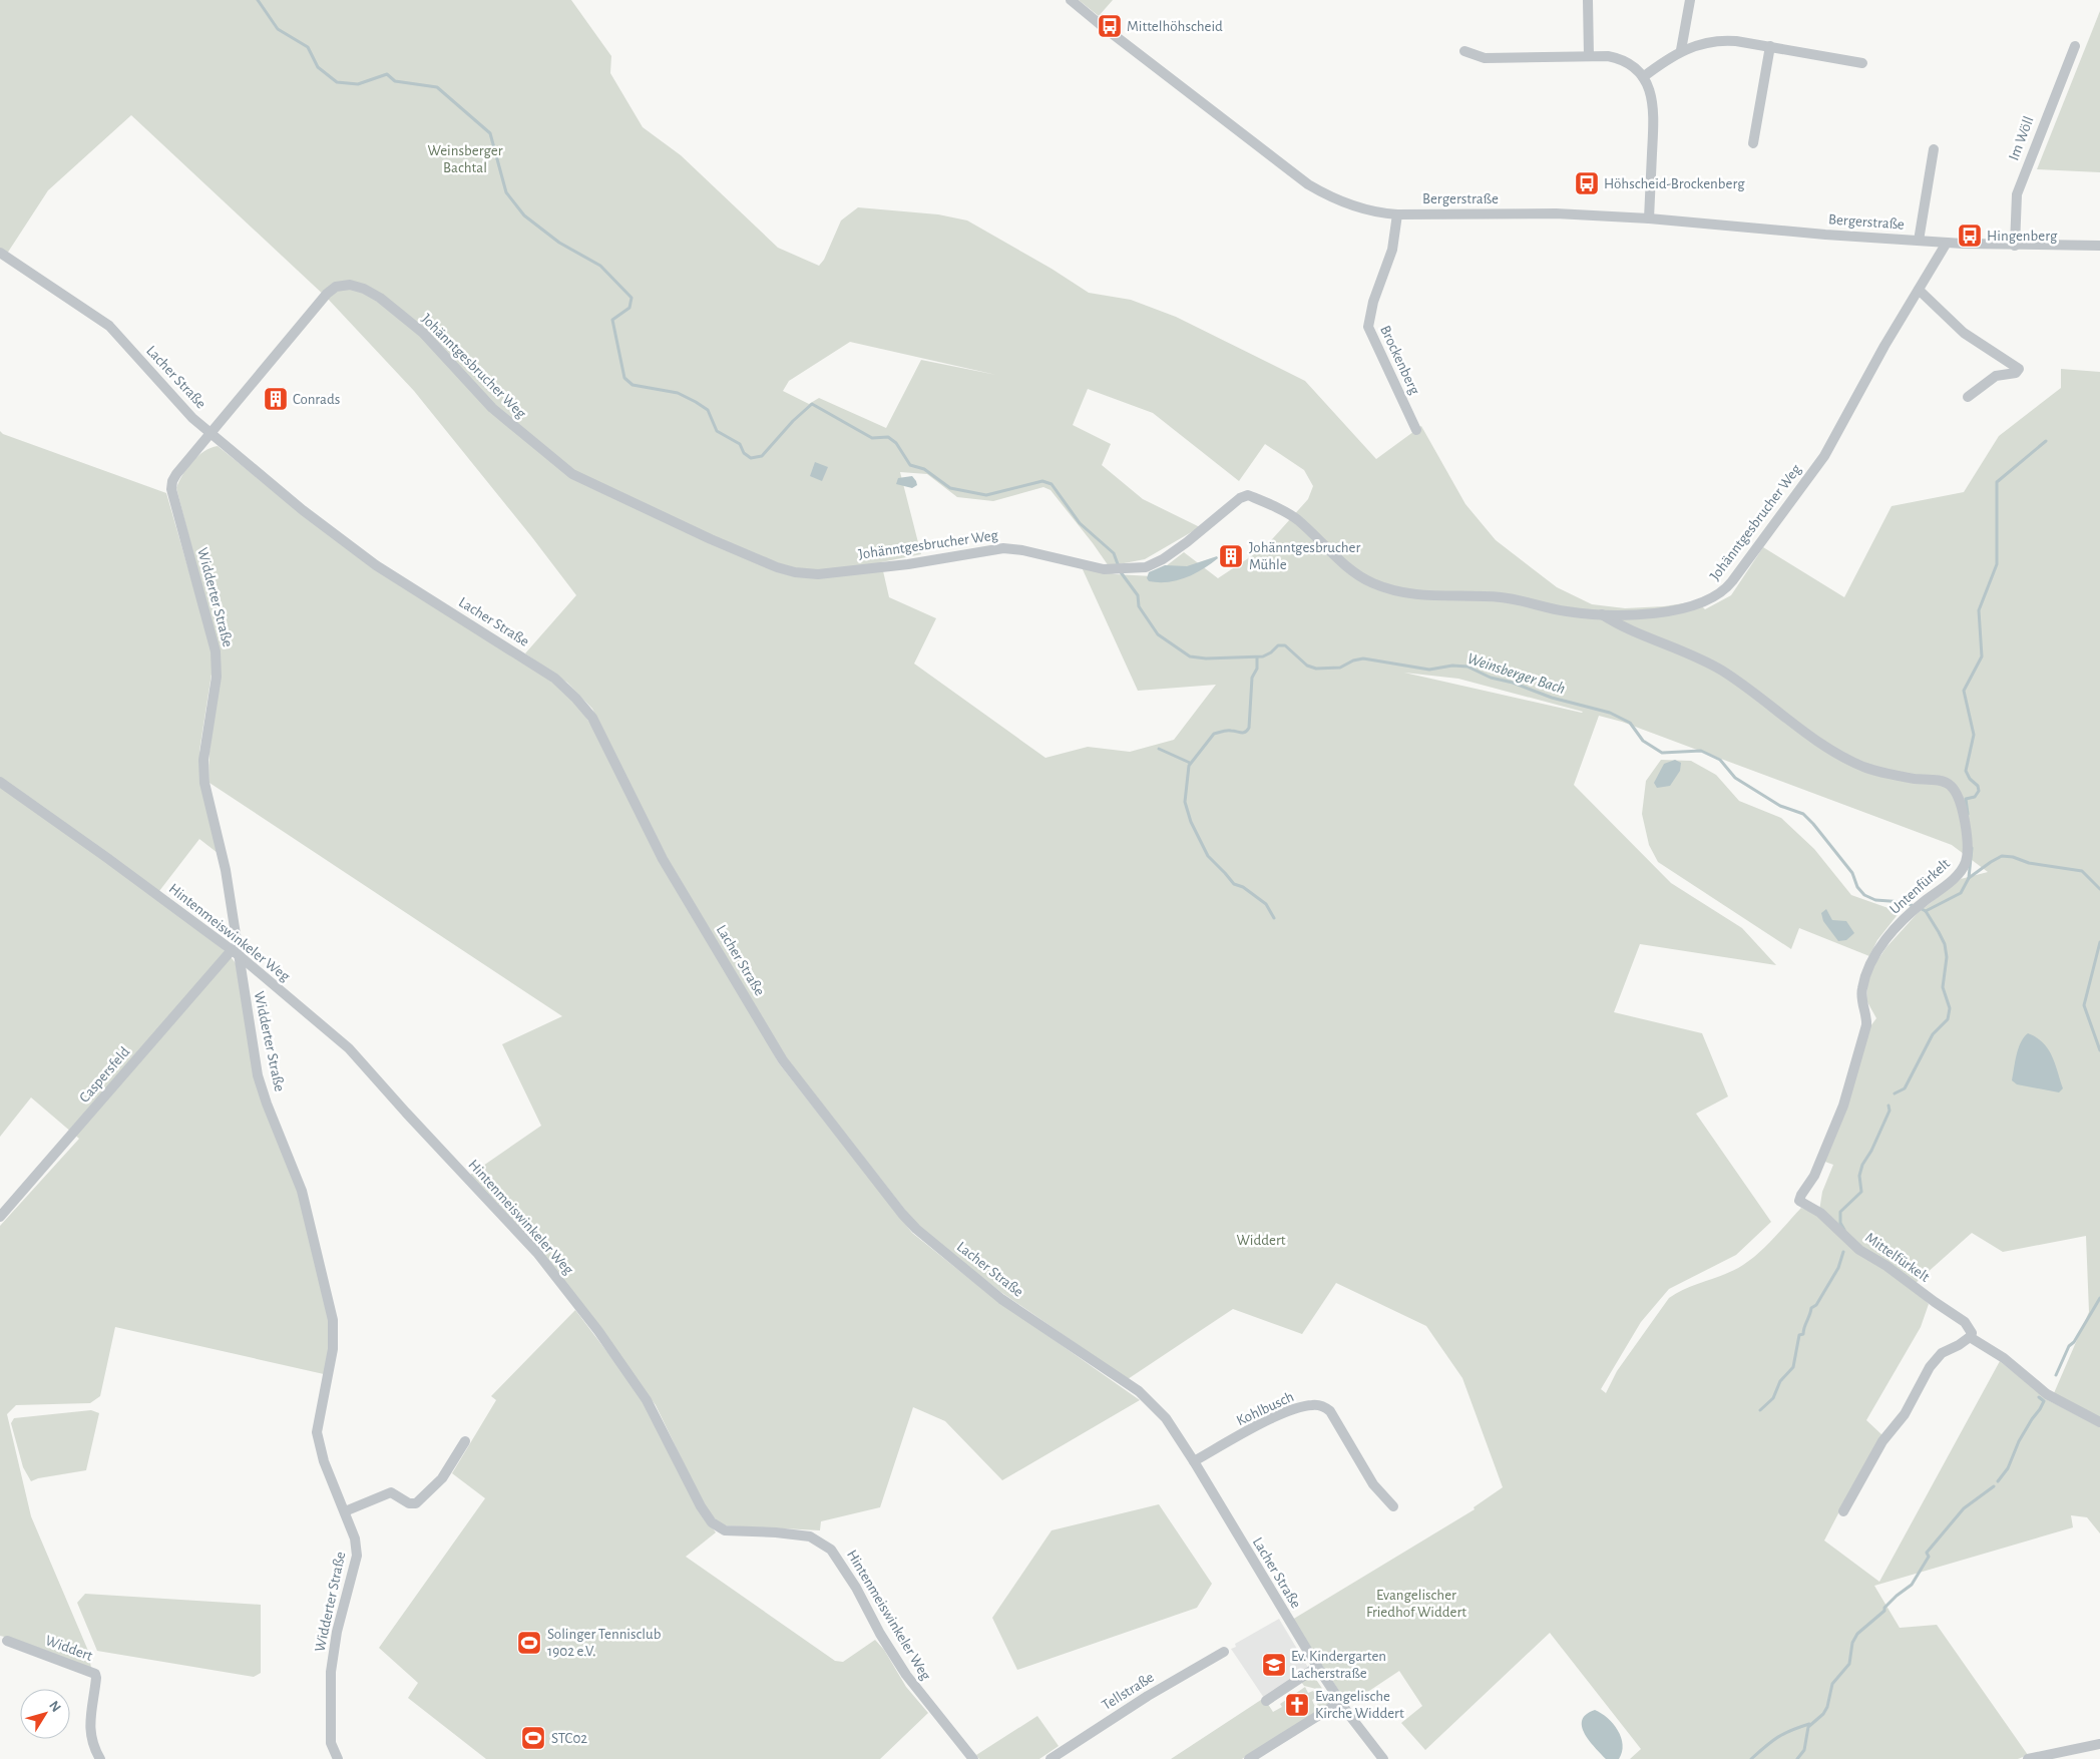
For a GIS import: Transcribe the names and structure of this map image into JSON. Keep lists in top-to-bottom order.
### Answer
{
  "streets": {
    "street": [
      "Im Wöll",
      "Bergerstraße",
      "Brockenberg",
      "Johänntgesbrucher Weg",
      "Lacher Straße",
      "Widderter Straße",
      "Untenfürkelt",
      "Hintenmeiswinkeler Weg",
      "Caspersfeld",
      "Mittelfürkelt",
      "Kohlbusch",
      "Widdert",
      "Tellstraße"
    ]
  },
  "crossings": [
    ["Im Wöll", "Bergerstraße"],
    ["Bergerstraße", "Brockenberg"],
    ["Bergerstraße", "Johänntgesbrucher Weg"],
    ["Johänntgesbrucher Weg", "Lacher Straße"],
    ["Johänntgesbrucher Weg", "Widderter Straße"],
    ["Johänntgesbrucher Weg", "Untenfürkelt"],
    ["Lacher Straße", "Widderter Straße"],
    ["Lacher Straße", "Kohlbusch"],
    ["Widderter Straße", "Hintenmeiswinkeler Weg"],
    ["Widderter Straße", "Caspersfeld"],
    ["Untenfürkelt", "Mittelfürkelt"],
    ["Hintenmeiswinkeler Weg", "Caspersfeld"]
  ],
  "water": ["Weinsberger Bach"],
  "parks": ["Weinsberger Bachtal", "Widdert", "Evangelischer Friedhof Widdert"],
  "places": {
    "bus stop": ["Mittelhöhscheid", "Höhscheid-Brockenberg", "Hingenberg"],
    "building": ["Conrads", "Johänntgesbrucher Mühle"],
    "sports": ["Solinger Tennisclub 1902 e.V.", "STC02"],
    "school or university": ["Ev. Kindergarten Lacherstraße"],
    "church": ["Evangelische Kirche Widdert"]
  },
  "north": "top right"
}
